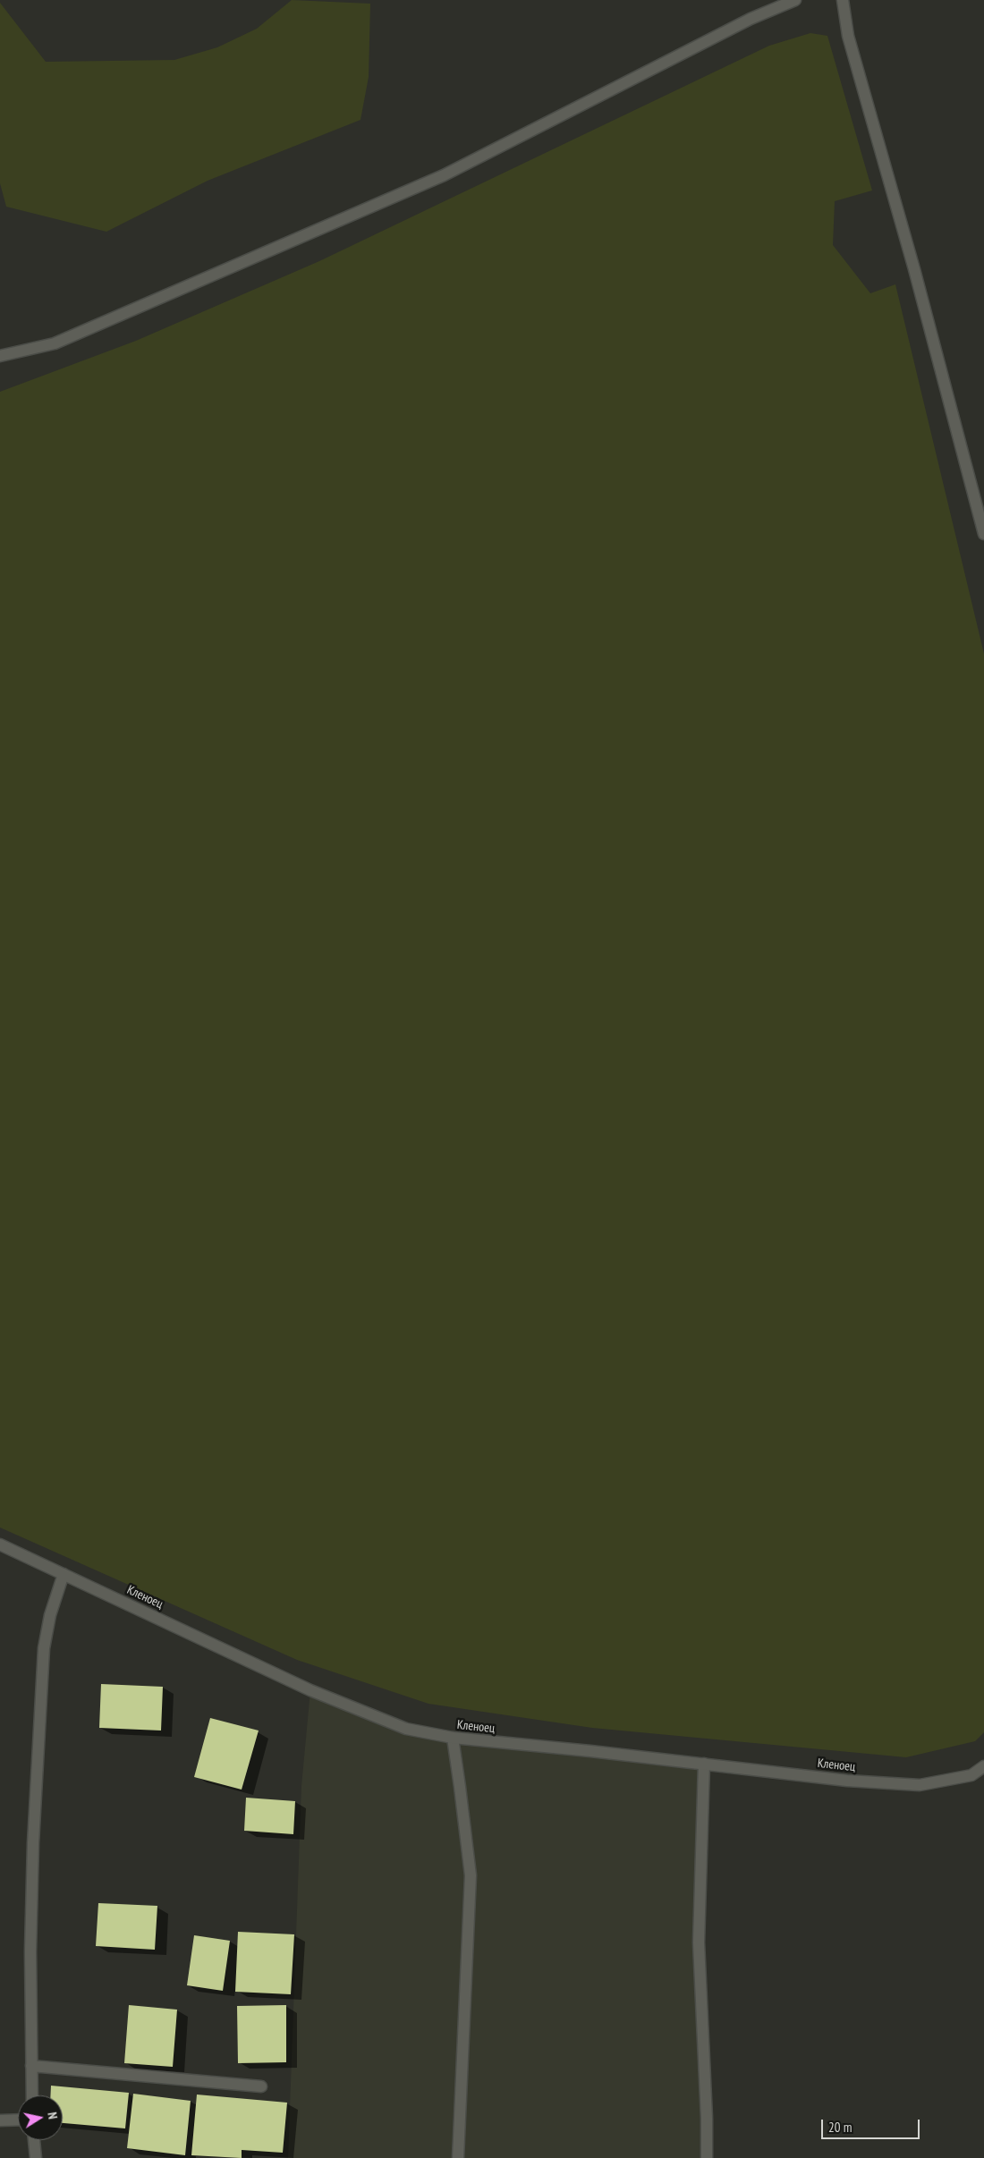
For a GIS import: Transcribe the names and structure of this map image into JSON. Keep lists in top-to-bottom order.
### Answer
{
  "streets": {
    "street": ["Кленоец"]
  },
  "scale_bar": "20 m",
  "north": "right"
}
